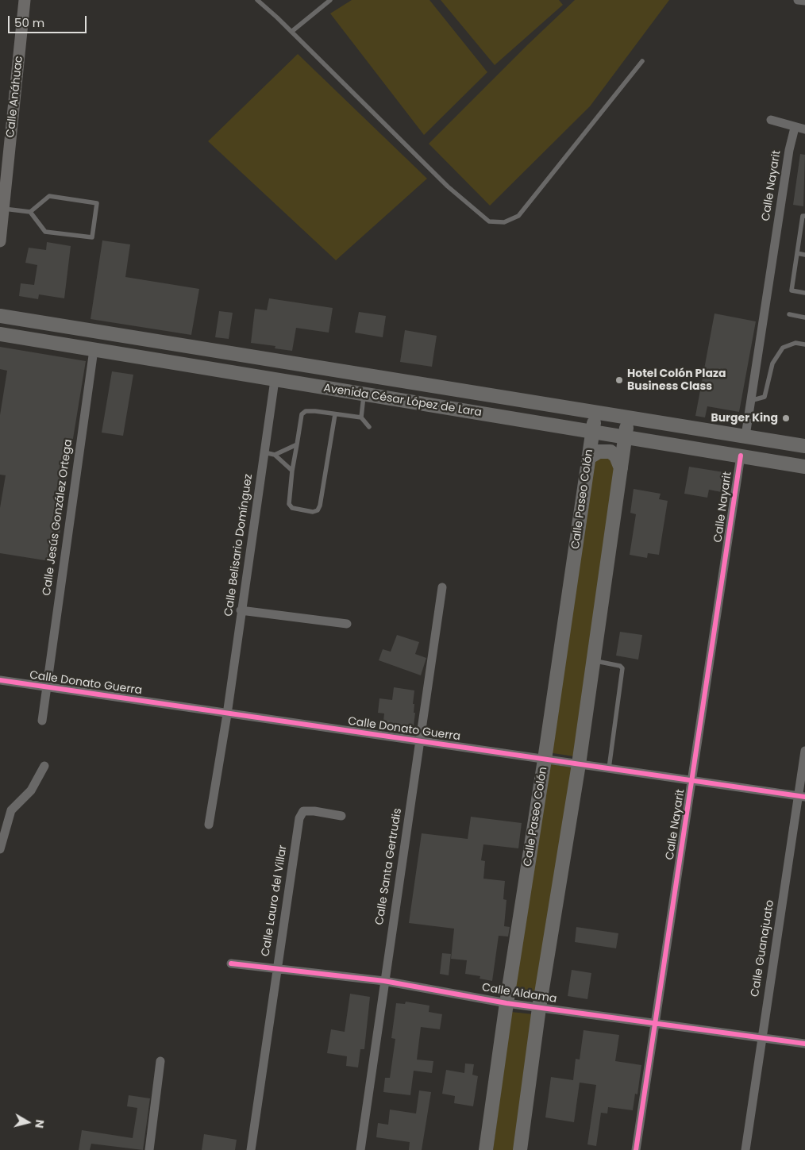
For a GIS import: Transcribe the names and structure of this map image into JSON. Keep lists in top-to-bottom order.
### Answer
{
  "streets": {
    "main road": ["Avenida César López de Lara", "Calle Paseo Colón"],
    "street": [
      "Calle Anáhuac",
      "Calle Nayarit",
      "Calle Jesús González Ortega",
      "Calle Belisario Domínguez",
      "Calle Donato Guerra",
      "Calle Santa Gertrudis",
      "Calle Lauro del Villar",
      "Calle Guanajuato",
      "Calle Aldama"
    ]
  },
  "crossings": [
    ["Calle Nayarit", "Avenida César López de Lara"],
    ["Calle Nayarit", "Calle Donato Guerra"],
    ["Calle Nayarit", "Calle Aldama"],
    ["Avenida César López de Lara", "Calle Paseo Colón"],
    ["Avenida César López de Lara", "Calle Jesús González Ortega"],
    ["Avenida César López de Lara", "Calle Belisario Domínguez"],
    ["Calle Paseo Colón", "Calle Donato Guerra"],
    ["Calle Paseo Colón", "Calle Aldama"],
    ["Calle Jesús González Ortega", "Calle Donato Guerra"],
    ["Calle Belisario Domínguez", "Calle Donato Guerra"],
    ["Calle Donato Guerra", "Calle Santa Gertrudis"],
    ["Calle Donato Guerra", "Calle Guanajuato"],
    ["Calle Santa Gertrudis", "Calle Aldama"],
    ["Calle Lauro del Villar", "Calle Aldama"],
    ["Calle Guanajuato", "Calle Aldama"]
  ],
  "places": ["Hotel Colón Plaza Business Class", "Burger King"],
  "scale_bar": "50 m",
  "north": "right"
}
